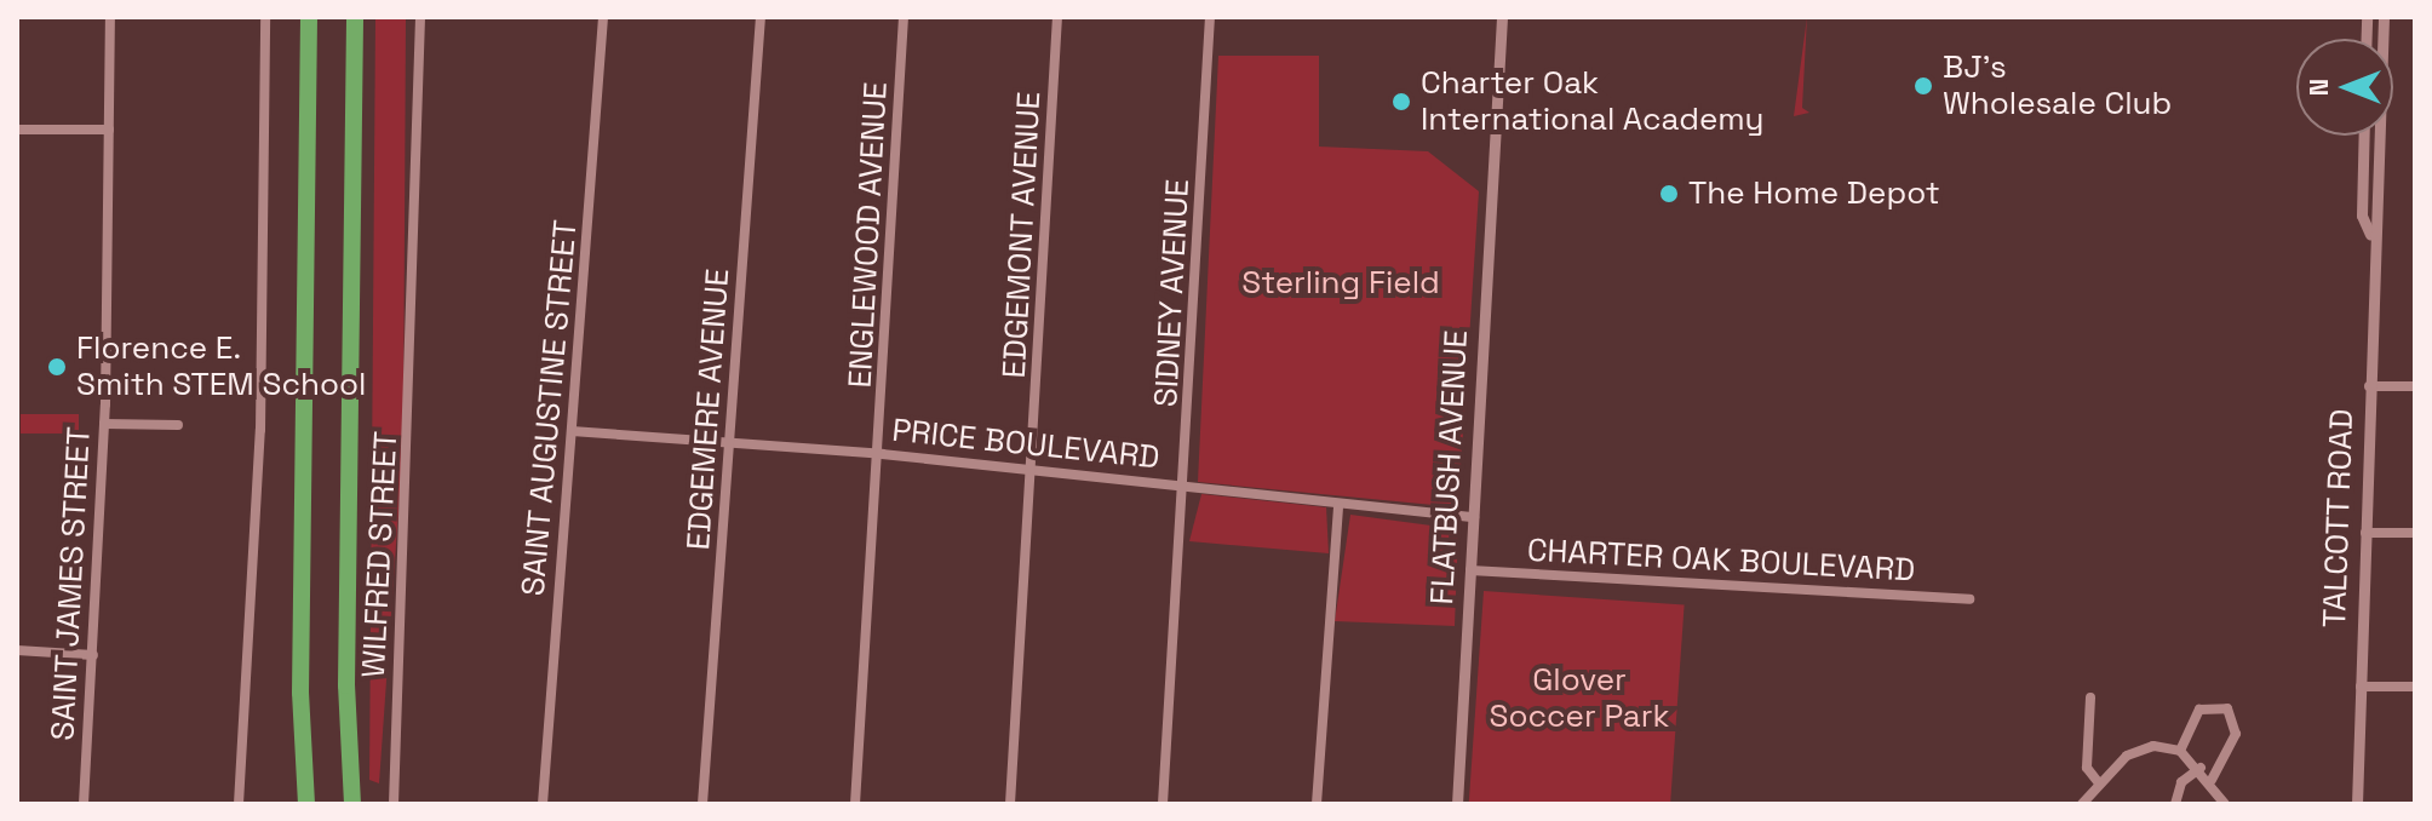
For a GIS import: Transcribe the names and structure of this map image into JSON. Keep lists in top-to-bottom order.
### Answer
{
  "streets": {
    "street": [
      "ENGLEWOOD AVENUE",
      "EDGEMONT AVENUE",
      "SIDNEY AVENUE",
      "SAINT AUGUSTINE STREET",
      "EDGEMERE AVENUE",
      "PRICE BOULEVARD",
      "FLATBUSH AVENUE",
      "TALCOTT ROAD",
      "WILFRED STREET",
      "CHARTER OAK BOULEVARD",
      "SAINT JAMES STREET"
    ]
  },
  "crossings": [
    ["ENGLEWOOD AVENUE", "PRICE BOULEVARD"],
    ["EDGEMONT AVENUE", "PRICE BOULEVARD"],
    ["SIDNEY AVENUE", "PRICE BOULEVARD"],
    ["SAINT AUGUSTINE STREET", "PRICE BOULEVARD"],
    ["EDGEMERE AVENUE", "PRICE BOULEVARD"],
    ["PRICE BOULEVARD", "FLATBUSH AVENUE"],
    ["FLATBUSH AVENUE", "CHARTER OAK BOULEVARD"]
  ],
  "parks": ["Sterling Field", "Glover Soccer Park"],
  "places": [
    "BJ's Wholesale Club",
    "Charter Oak International Academy",
    "The Home Depot",
    "Florence E. Smith STEM School"
  ],
  "north": "left"
}
